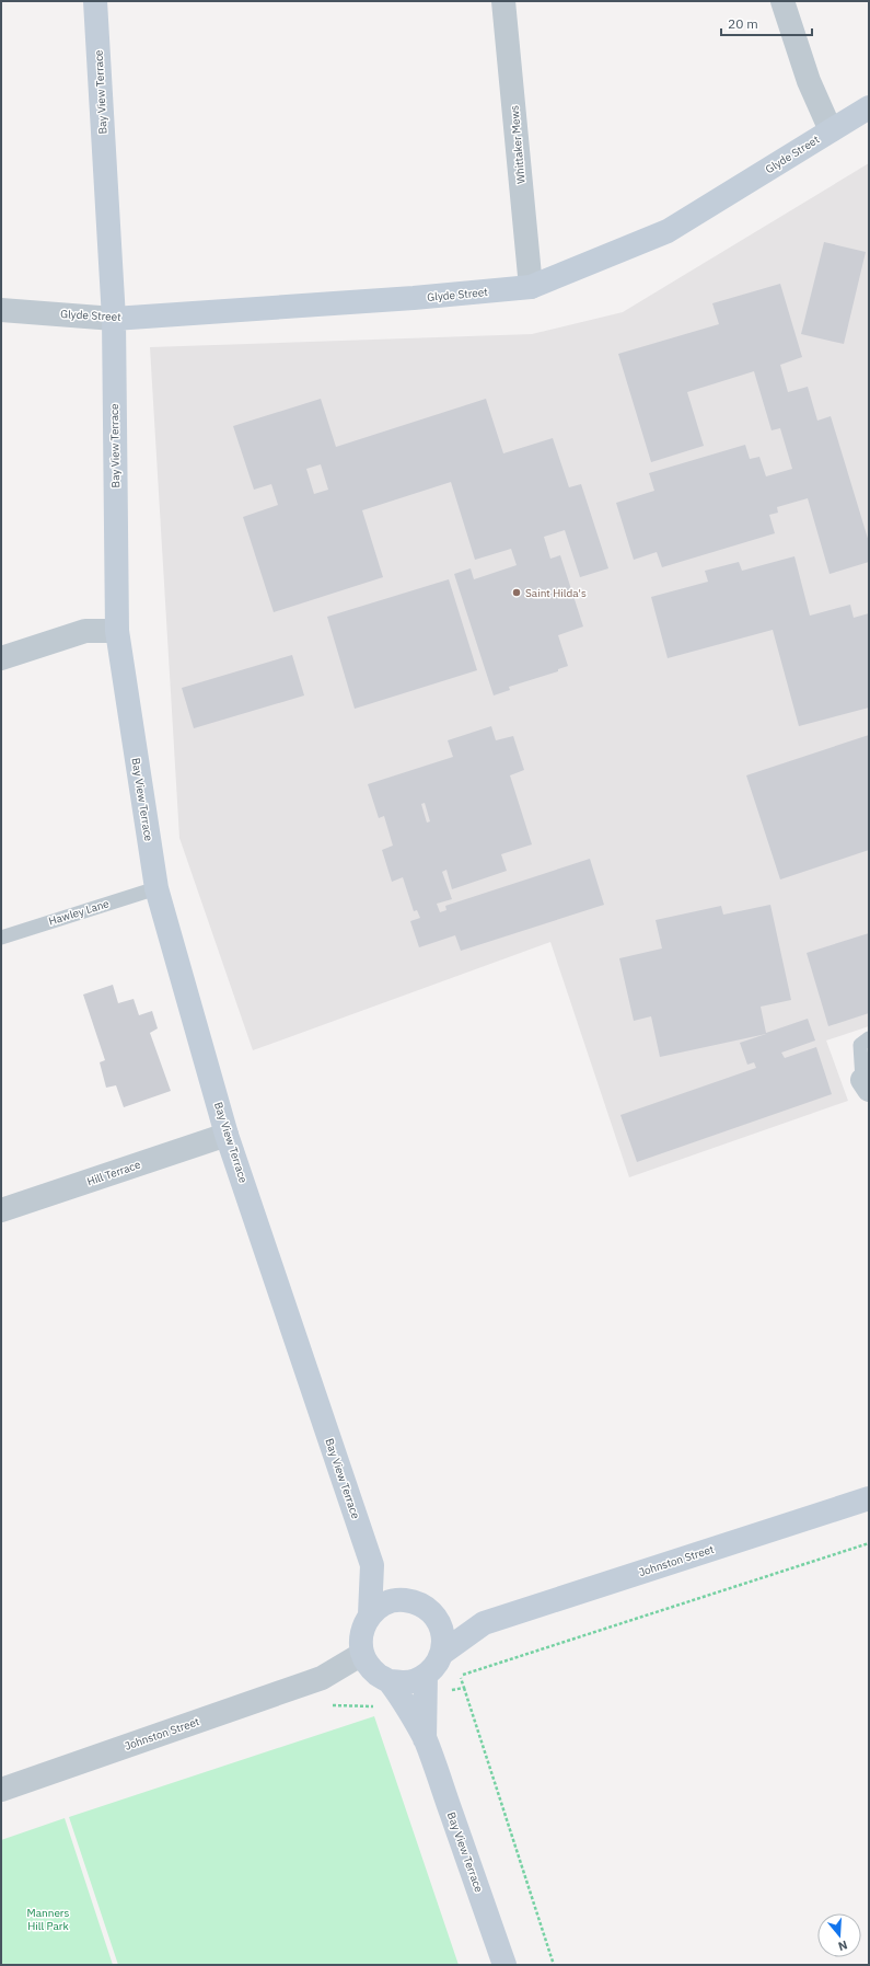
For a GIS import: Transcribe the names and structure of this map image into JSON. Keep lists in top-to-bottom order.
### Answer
{
  "streets": {
    "street": [
      "Bay View Terrace",
      "Whittaker Mews",
      "Glyde Street",
      "Hill Terrace",
      "Johnston Street"
    ],
    "lane": ["Hawley Lane"]
  },
  "crossings": [
    ["Bay View Terrace", "Glyde Street"],
    ["Bay View Terrace", "Hawley Lane"],
    ["Bay View Terrace", "Hill Terrace"],
    ["Bay View Terrace", "Johnston Street"],
    ["Whittaker Mews", "Glyde Street"]
  ],
  "parks": ["Manners Hill Park"],
  "places": ["Saint Hilda's"],
  "scale_bar": "20 m",
  "north": "bottom"
}
